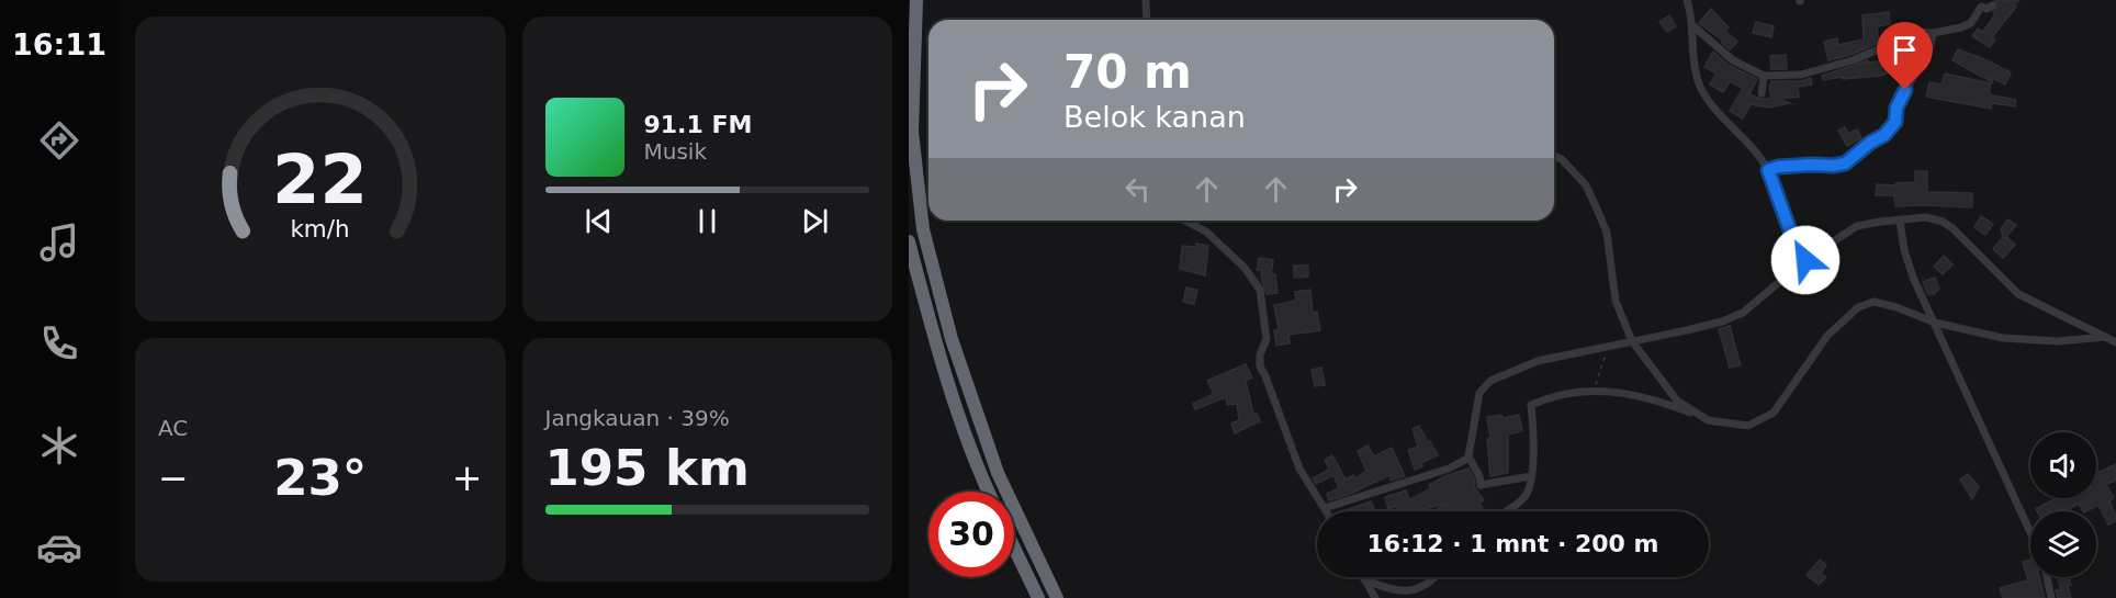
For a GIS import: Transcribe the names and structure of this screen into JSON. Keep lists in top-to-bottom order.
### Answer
{
  "page": {
    "tabs": "16:11",
    "turn": ["70 m", "Belok kanan"],
    "song": ["91.1 FM", "Musik"],
    "tile": [
      "AC",
      ["Jangkauan · 39%", "195 km"]
    ],
    "heat": ["−", "23°", "+"],
    "limit": "30",
    "trip": "16:12 · 1 mnt · 200 m",
    "gauge": ["22", "km/h"]
  }
}
